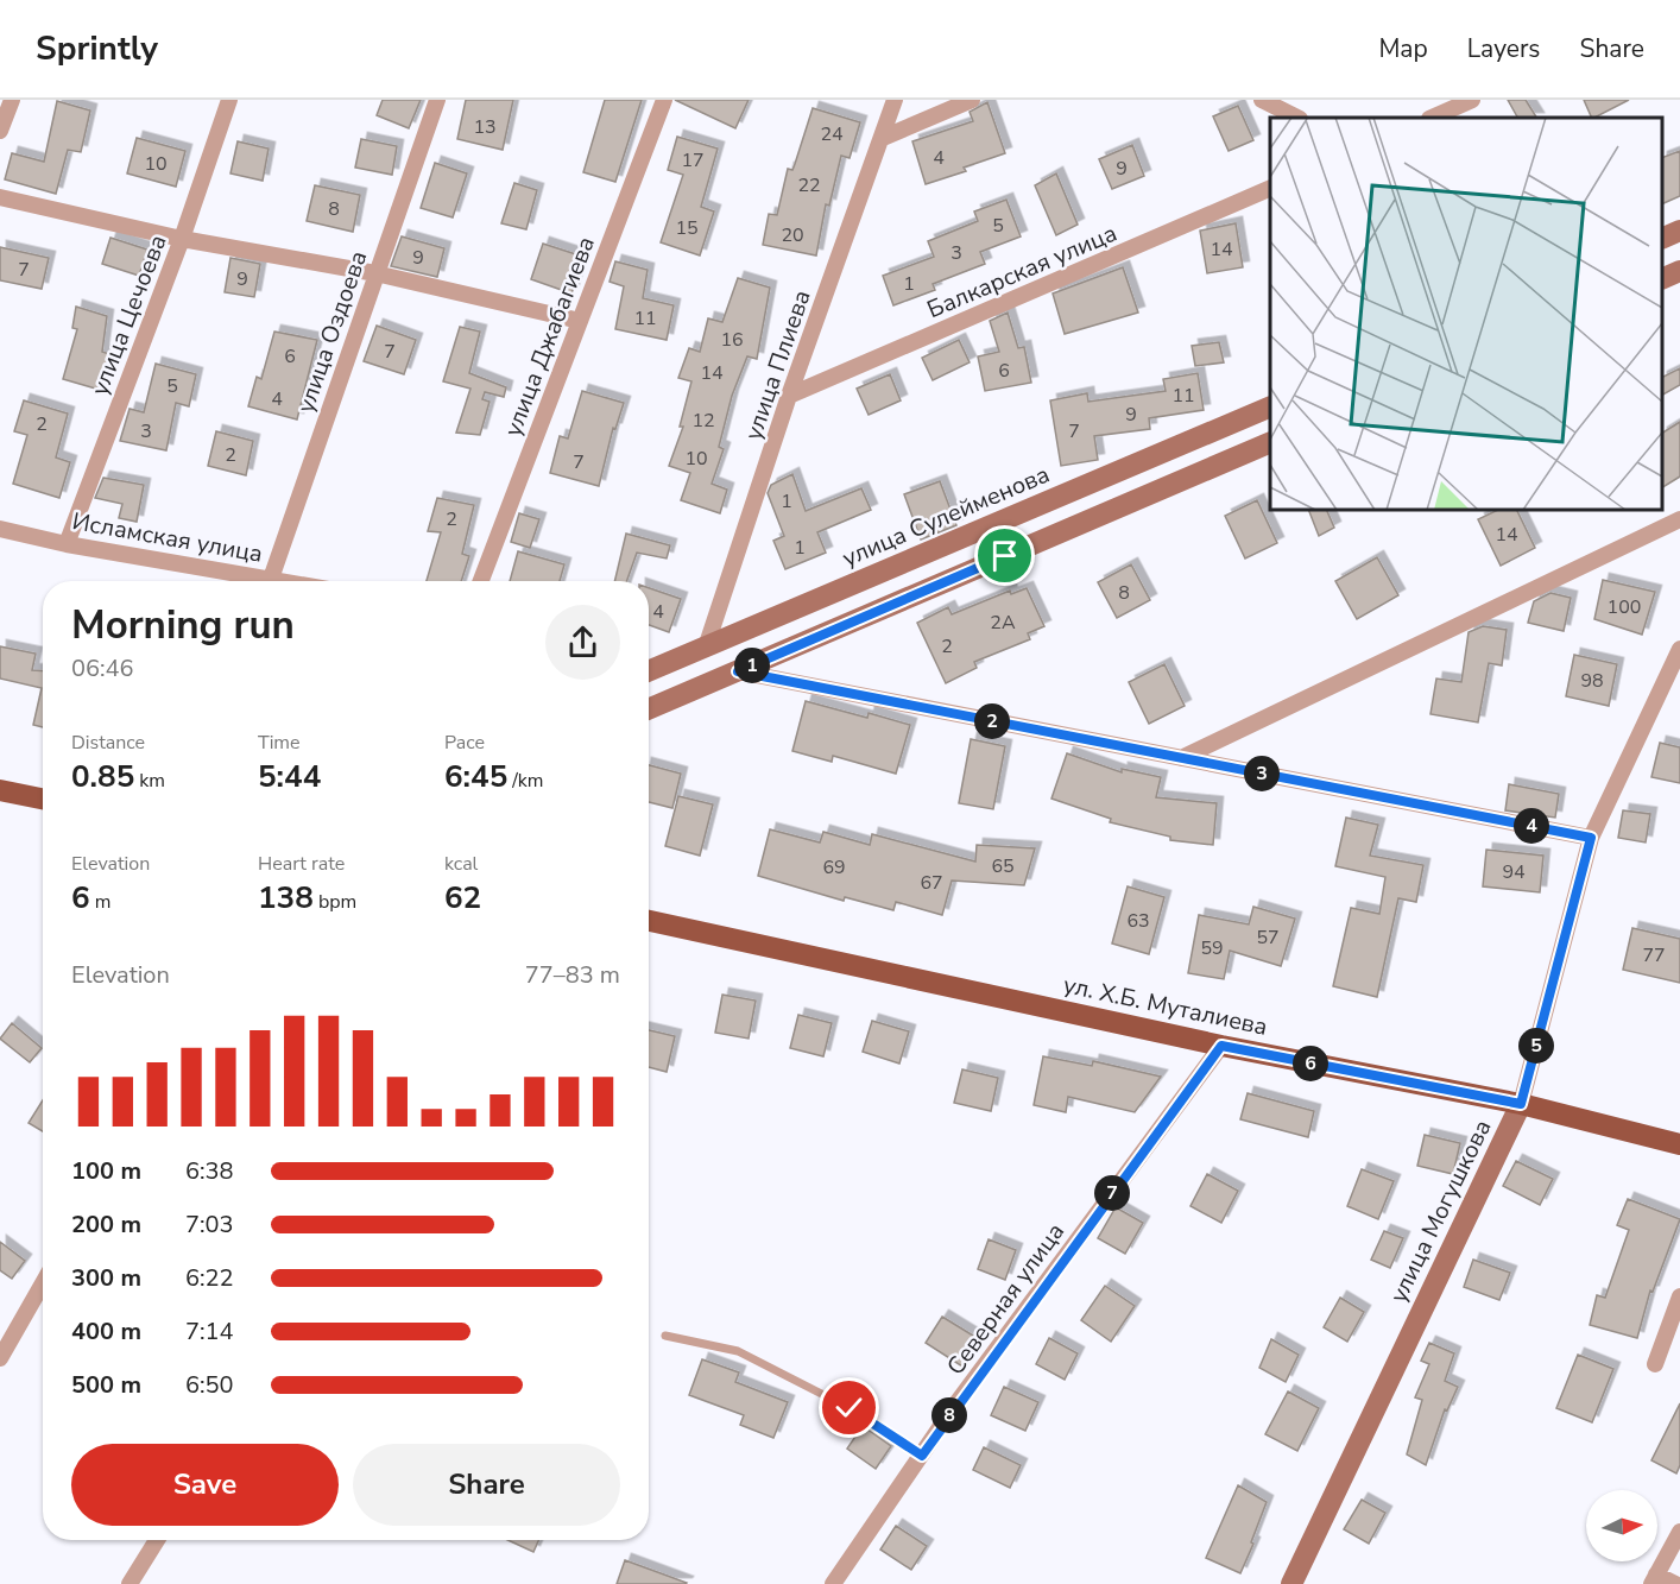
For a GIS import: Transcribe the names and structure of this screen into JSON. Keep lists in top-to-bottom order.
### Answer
{
  "streets": {
    "main road": ["улица Сулейменова", "ул. Х.Б. Муталиева", "улица Могушкова"],
    "street": [
      "Балкарская улица",
      "улица Цечоева",
      "улица Оздоева",
      "улица Джабагиева",
      "улица Плиева",
      "Исламская улица",
      "Северная улица"
    ]
  },
  "crossings": [
    ["Балкарская улица", "улица Плиева"],
    ["улица Цечоева", "Исламская улица"],
    ["улица Оздоева", "Исламская улица"],
    ["улица Плиева", "улица Сулейменова"],
    ["ул. Х.Б. Муталиева", "улица Могушкова"],
    ["ул. Х.Б. Муталиева", "Северная улица"]
  ],
  "house_numbers": [
    "13",
    "24",
    "4",
    "17",
    "10",
    "9",
    "22",
    "8",
    "5",
    "15",
    "20",
    "14",
    "3",
    "9",
    "7",
    "9",
    "1",
    "11",
    "16",
    "7",
    "6",
    "6",
    "14",
    "5",
    "11",
    "4",
    "9",
    "12",
    "2",
    "3",
    "7",
    "2",
    "10",
    "7",
    "1",
    "2",
    "14",
    "1",
    "8",
    "100",
    "4",
    "2А",
    "2",
    "98",
    "65",
    "69",
    "94",
    "67",
    "63",
    "57",
    "59",
    "77"
  ],
  "north": "right",
  "page": {
    "header": "Sprintly",
    "nav": ["Map", "Layers", "Share"],
    "heading": ["Morning run", "06:46"],
    "pins": [
      "1",
      "2",
      "3",
      "4",
      "5",
      "6",
      "7",
      "8"
    ],
    "stats": [
      ["Distance", "0.85 km"],
      ["Time", "5:44"],
      ["Pace", "6:45 /km"],
      ["Elevation", "6 m"],
      ["Heart rate", "138 bpm"],
      ["kcal", "62"]
    ],
    "chart": ["Elevation", "77–83 m"],
    "list": [
      {
        "name": "100 m",
        "note": "6:38"
      },
      {
        "name": "200 m",
        "note": "7:03"
      },
      {
        "name": "300 m",
        "note": "6:22"
      },
      {
        "name": "400 m",
        "note": "7:14"
      },
      {
        "name": "500 m",
        "note": "6:50"
      }
    ],
    "buttons": ["Save", "Share"]
  }
}
